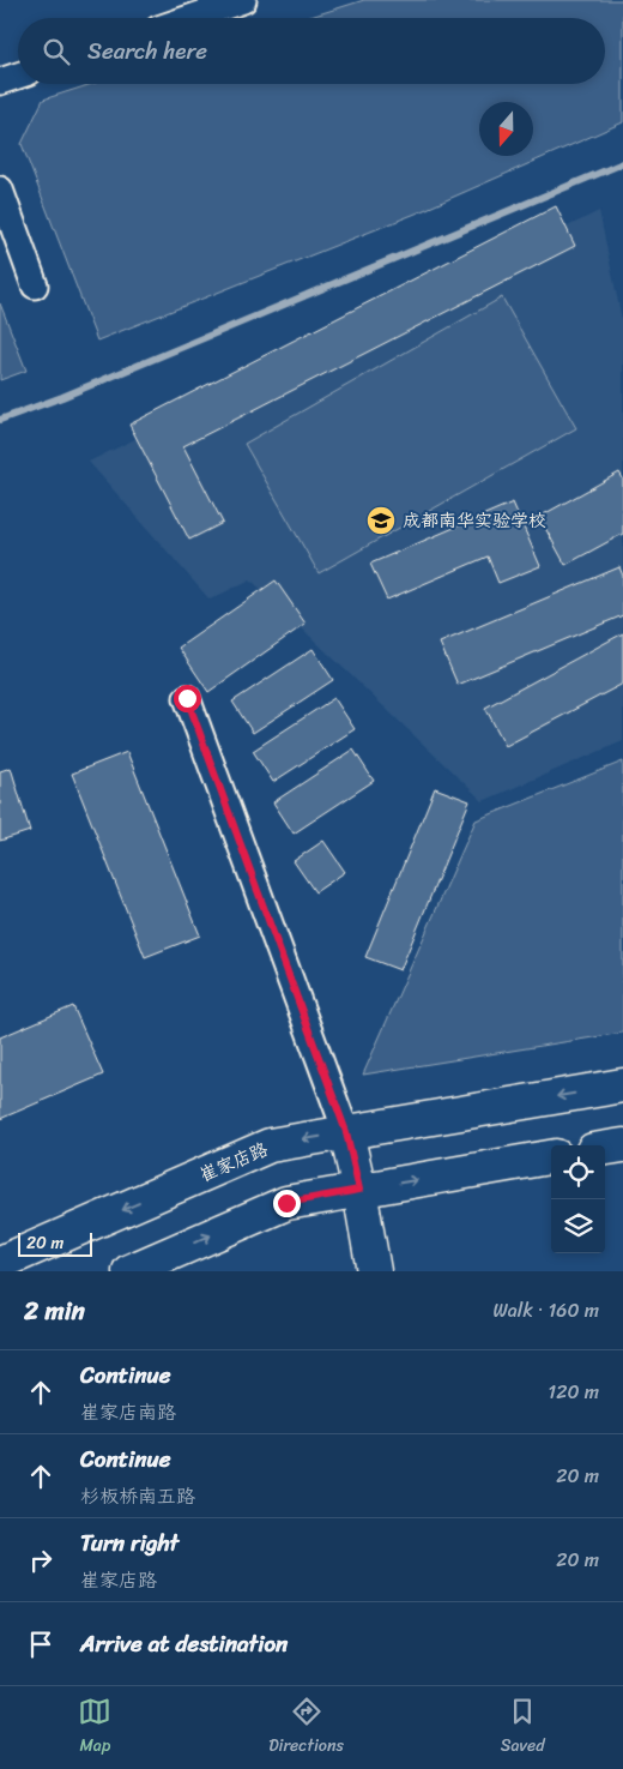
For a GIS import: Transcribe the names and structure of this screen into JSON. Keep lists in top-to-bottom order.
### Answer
{
  "streets": {
    "main road": ["崔家店路"]
  },
  "places": {
    "school or university": ["成都南华实验学校"]
  },
  "scale_bar": "20 m",
  "north": "bottom",
  "page": {
    "search": "Search here",
    "scale": "20 m",
    "heading": ["2 min", "Walk · 160 m"],
    "list": [
      ["Continue", "崔家店南路", "120 m"],
      ["Continue", "杉板桥南五路", "20 m"],
      ["Turn right", "崔家店路", "20 m"],
      "Arrive at destination"
    ],
    "nav": ["Map", "Directions", "Saved"]
  }
}
